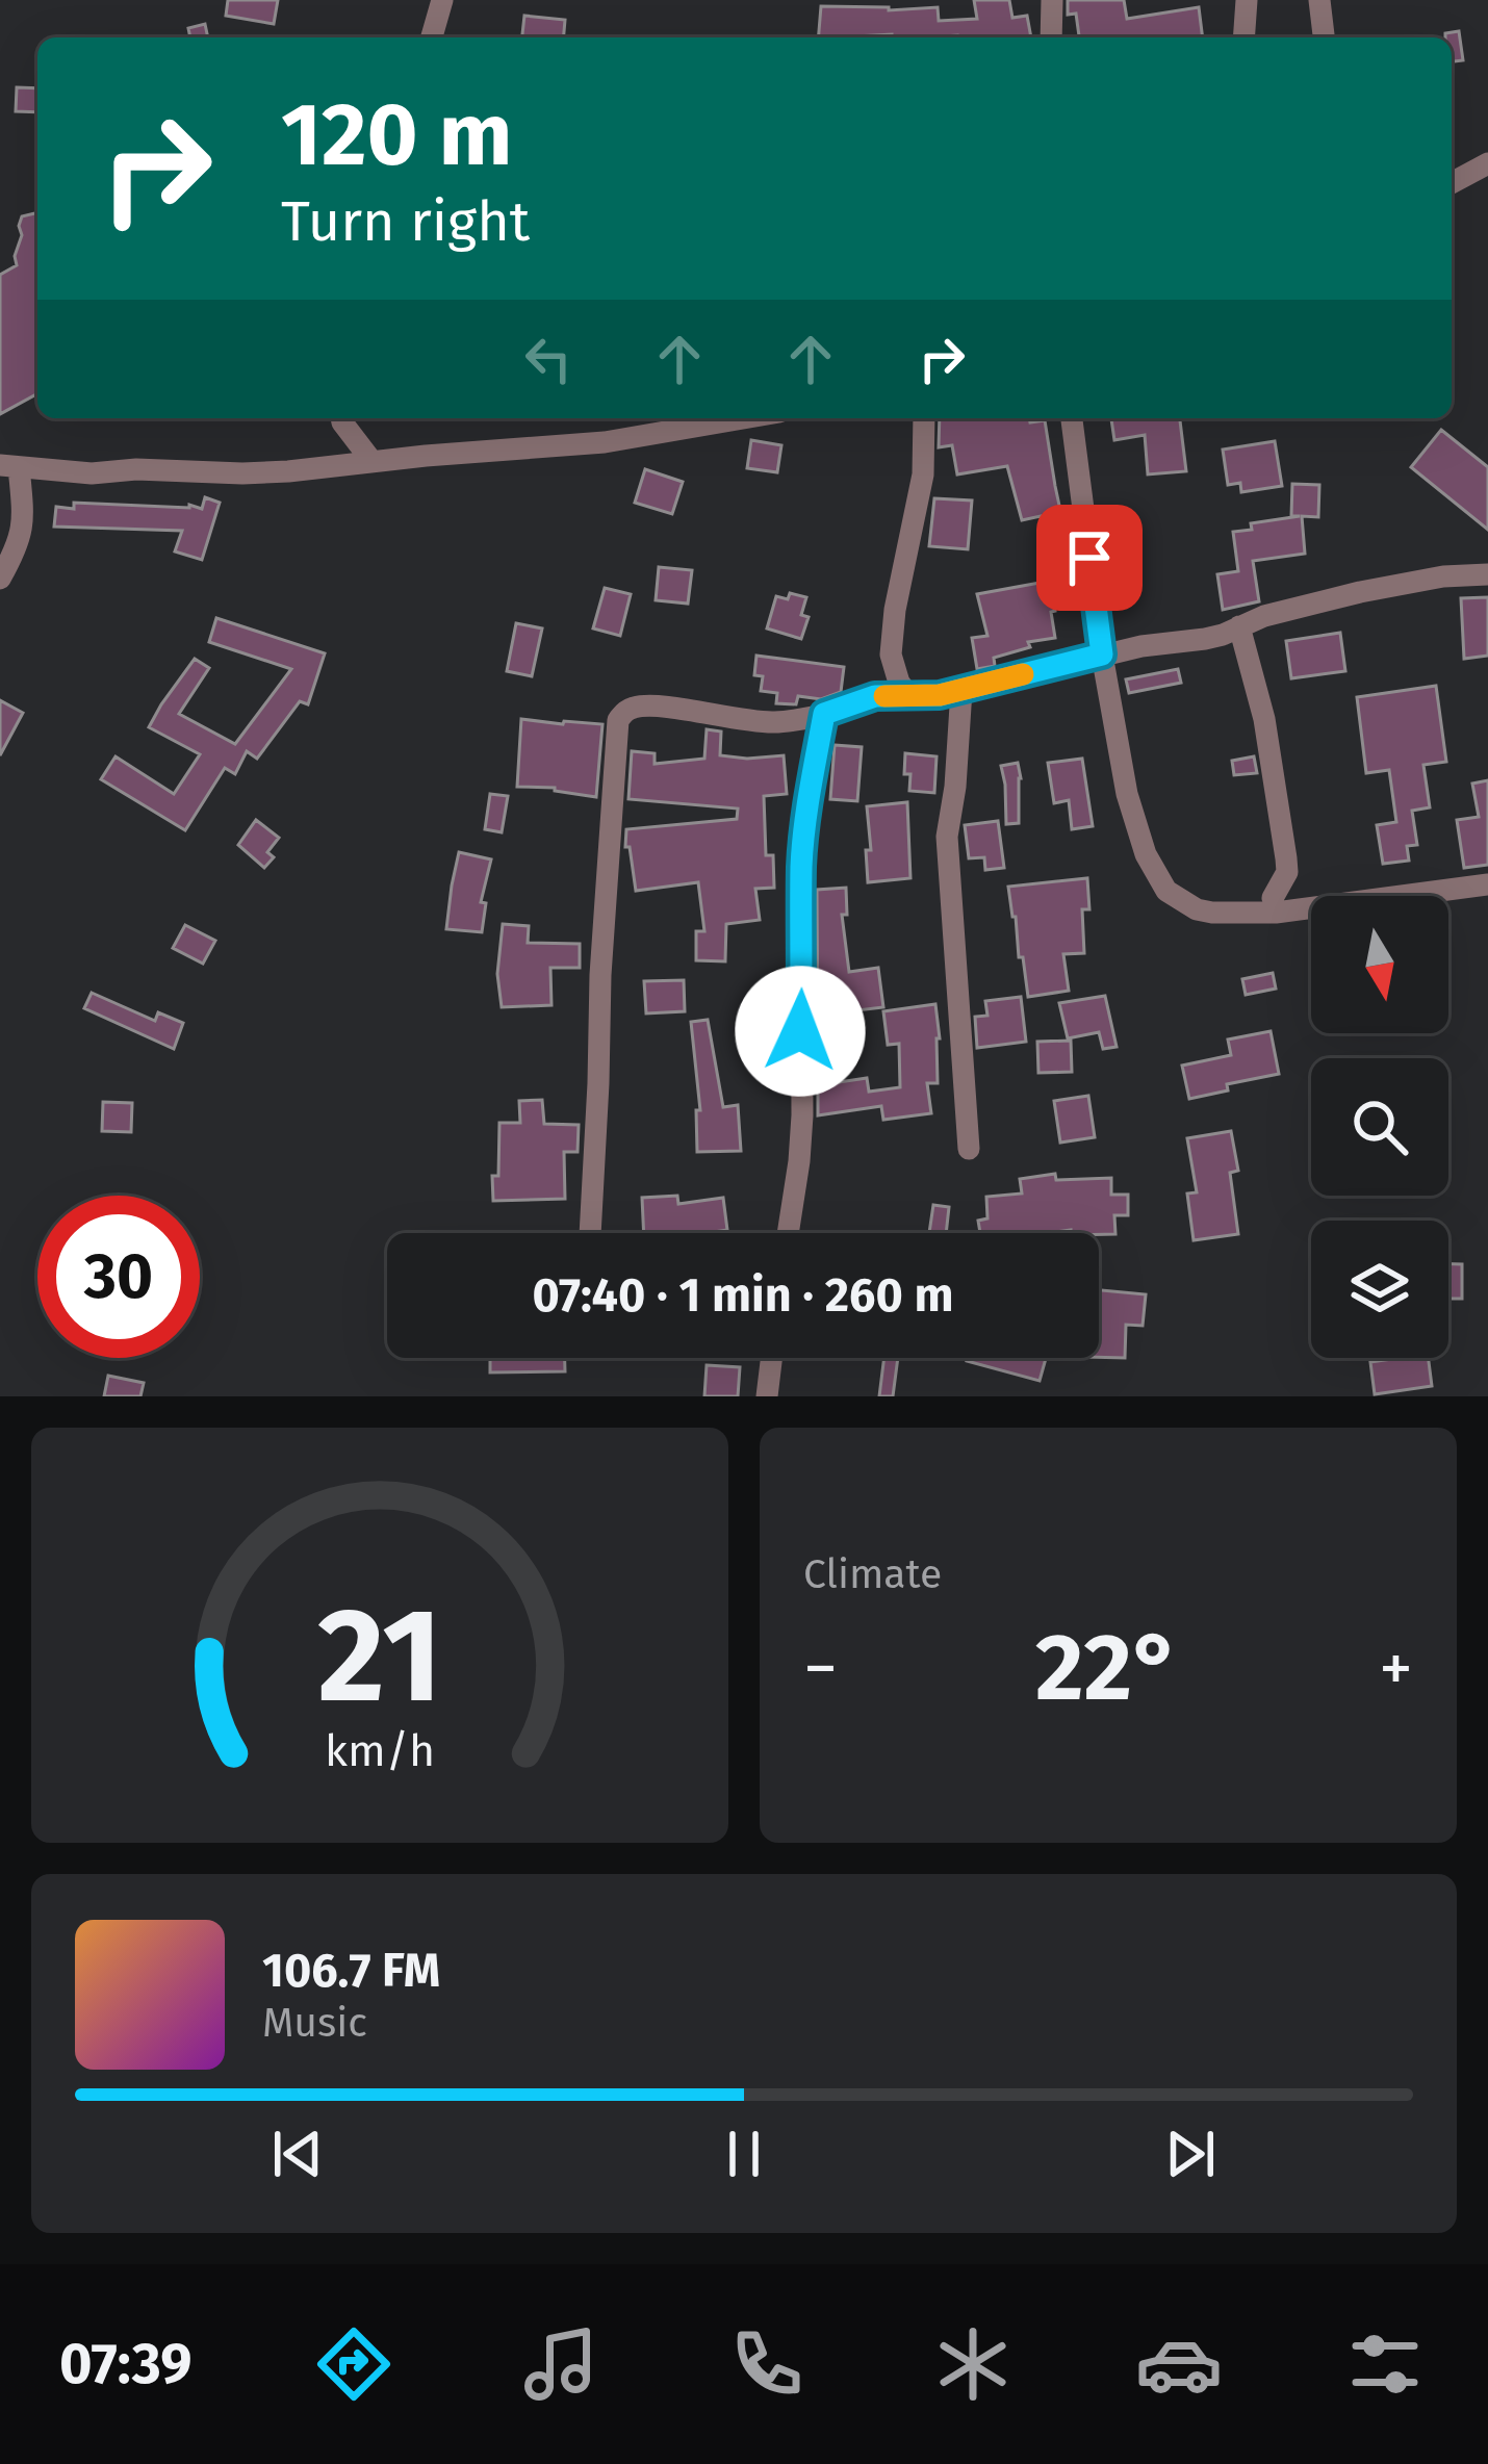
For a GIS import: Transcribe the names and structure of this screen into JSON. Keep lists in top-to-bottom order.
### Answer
{
  "north": "bottom",
  "page": {
    "turn": ["120 m", "Turn right"],
    "limit": "30",
    "trip": "07:40 · 1 min · 260 m",
    "tile": "Climate",
    "heat": ["−", "22°", "+"],
    "song": ["106.7 FM", "Music"],
    "tabs": "07:39",
    "gauge": ["21", "km/h"]
  }
}
